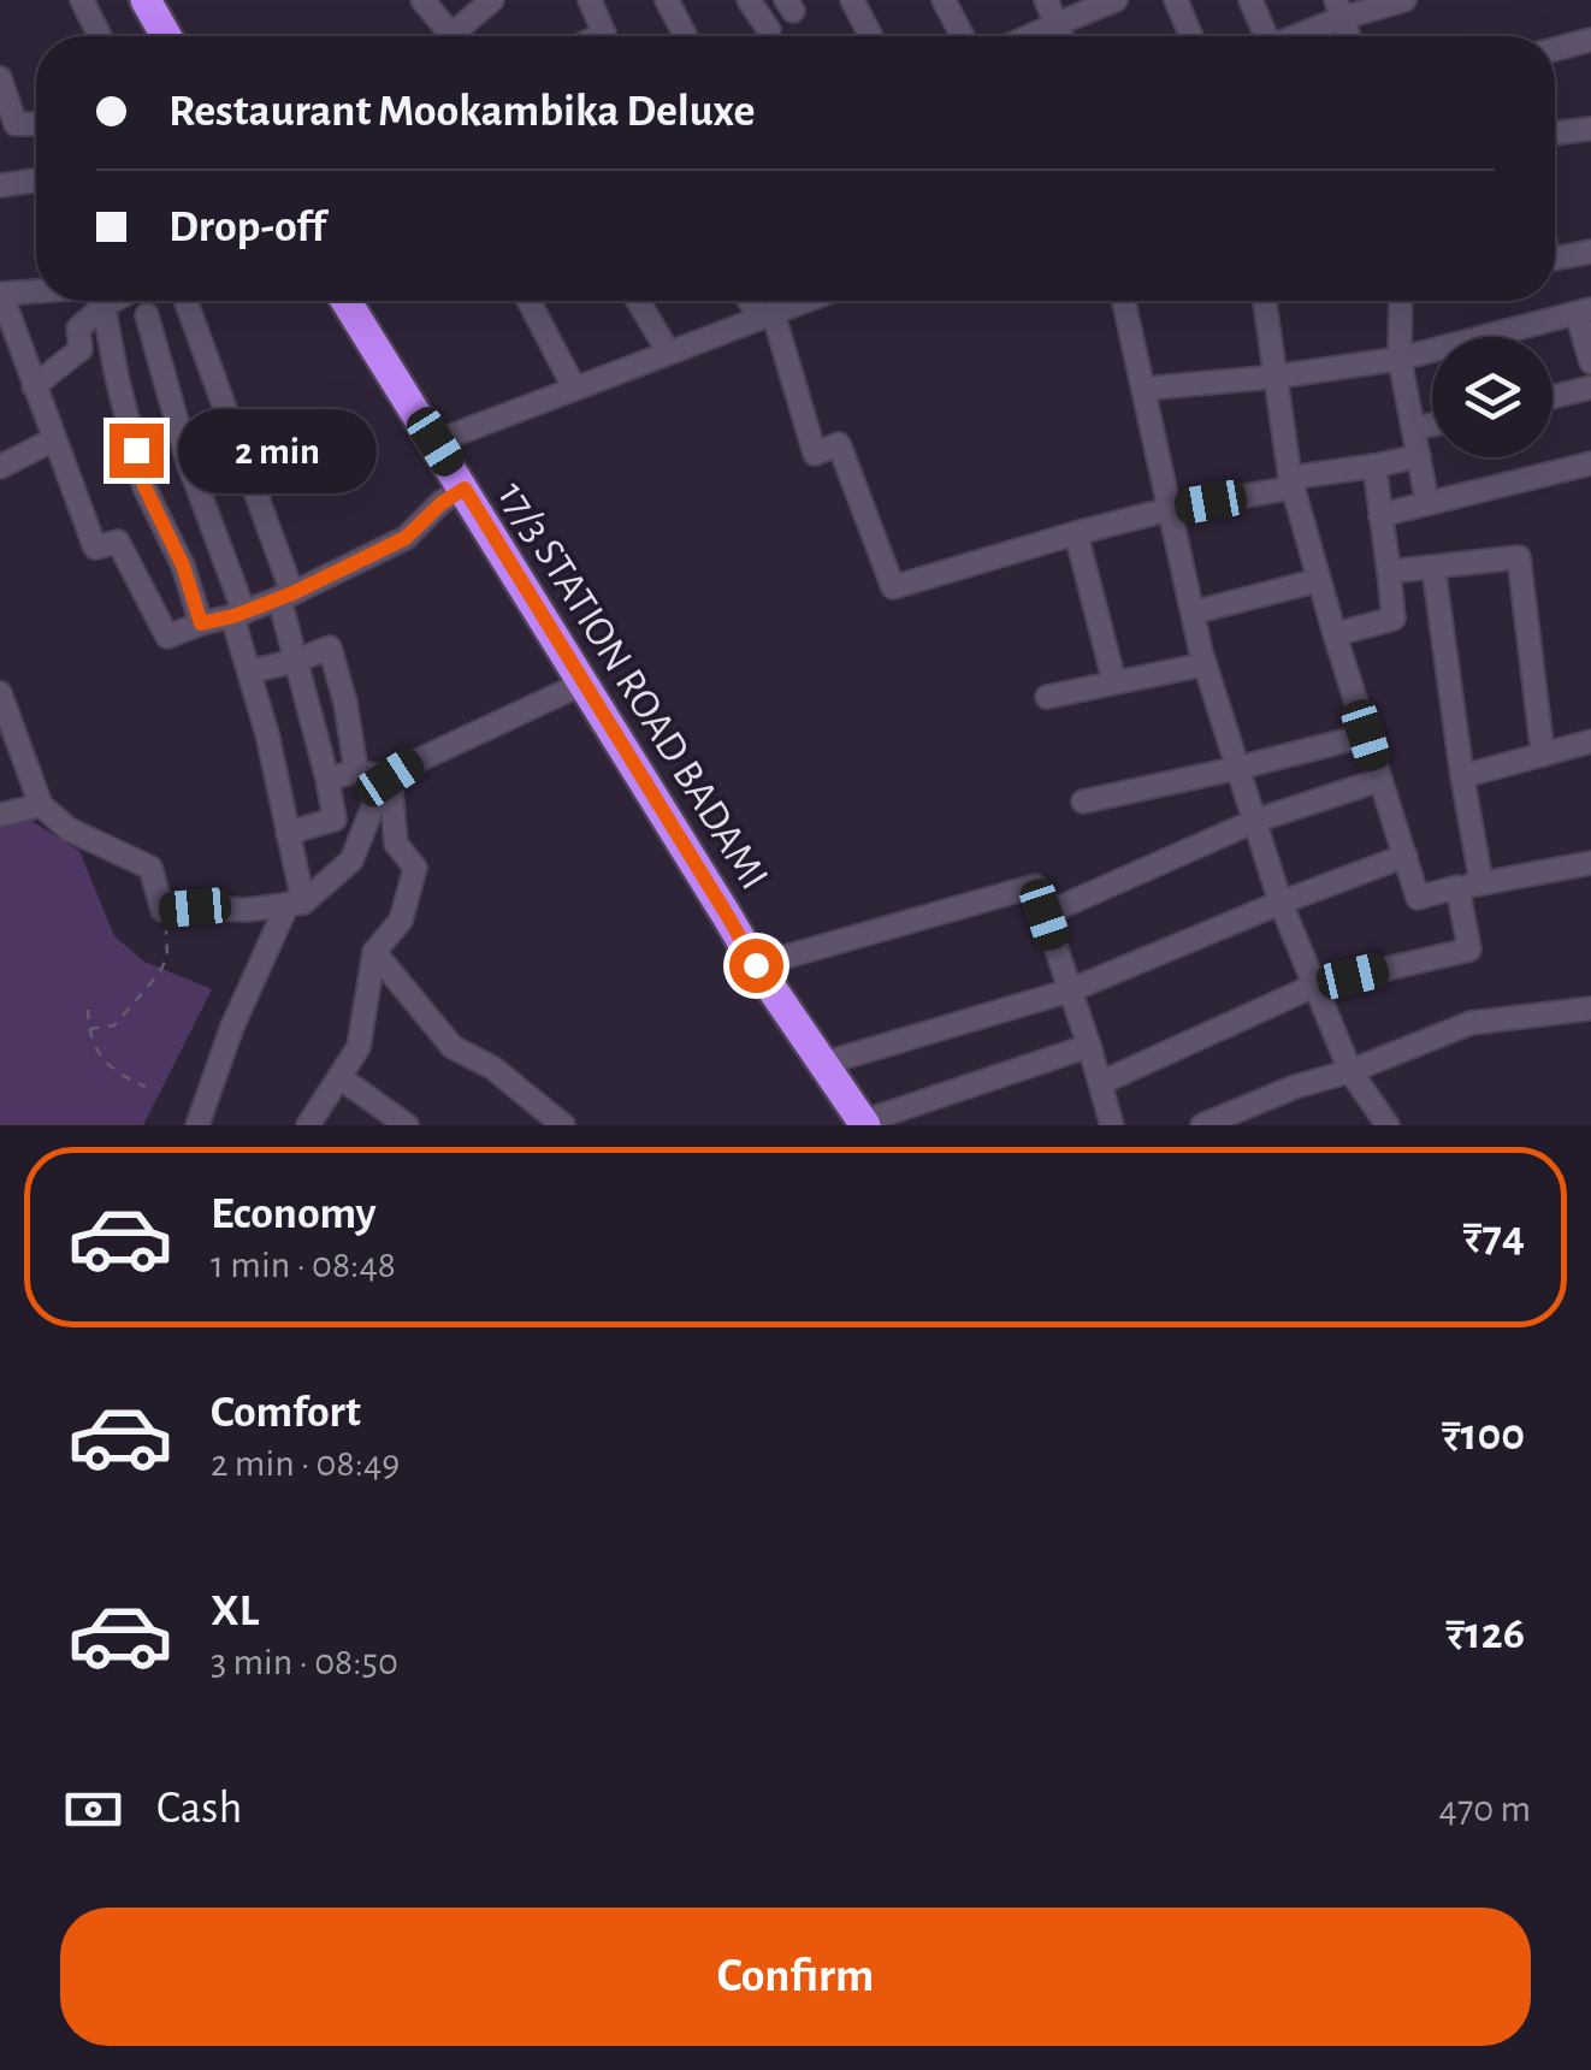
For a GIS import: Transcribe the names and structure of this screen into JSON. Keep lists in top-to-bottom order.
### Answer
{
  "streets": {
    "highway": ["17/3 STATION ROAD BADAMI"]
  },
  "page": {
    "banner": ["Restaurant Mookambika Deluxe", "Drop-off"],
    "bubble": "2 min",
    "list": [
      {
        "name": "Economy",
        "note": "1 min · 08:48",
        "value": "₹74"
      },
      {
        "name": "Comfort",
        "note": "2 min · 08:49",
        "value": "₹100"
      },
      {
        "name": "XL",
        "note": "3 min · 08:50",
        "value": "₹126"
      }
    ],
    "pay": ["Cash", "470 m"],
    "buttons": "Confirm"
  }
}
